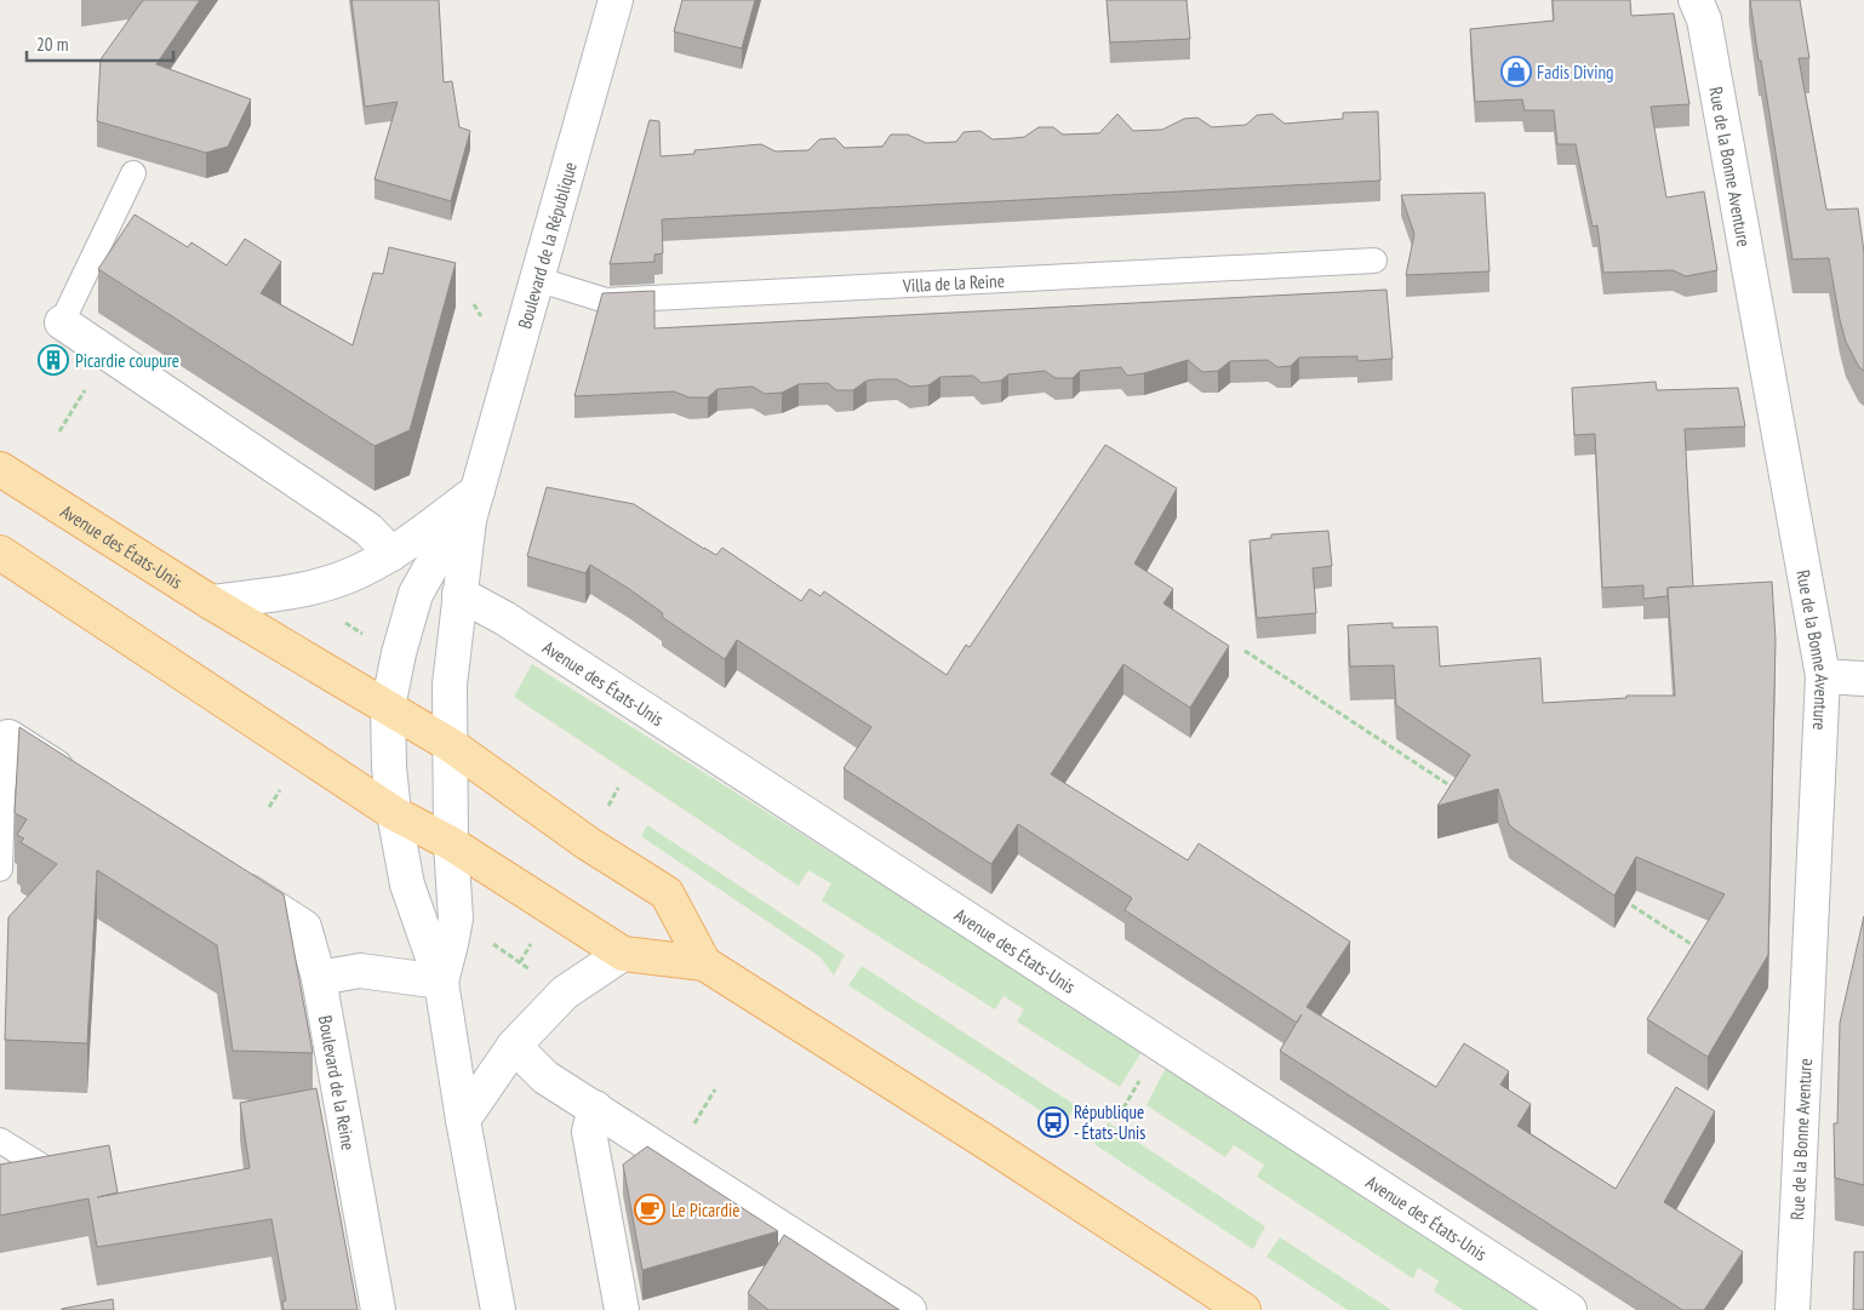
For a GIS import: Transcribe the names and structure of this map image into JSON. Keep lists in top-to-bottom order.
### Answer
{
  "streets": {
    "main road": ["Avenue des États-Unis"],
    "street": ["Rue de la Bonne Aventure", "Boulevard de la République", "Boulevard de la Reine"],
    "lane": ["Villa de la Reine"]
  },
  "crossings": [
    ["Boulevard de la République", "Villa de la Reine"],
    ["Boulevard de la République", "Avenue des États-Unis"]
  ],
  "places": {
    "shop": ["Fadis Diving"],
    "building": ["Picardie coupure"],
    "bus stop": ["République - États-Unis"],
    "cafe": ["Le Picardie"]
  },
  "scale_bar": "20 m"
}
